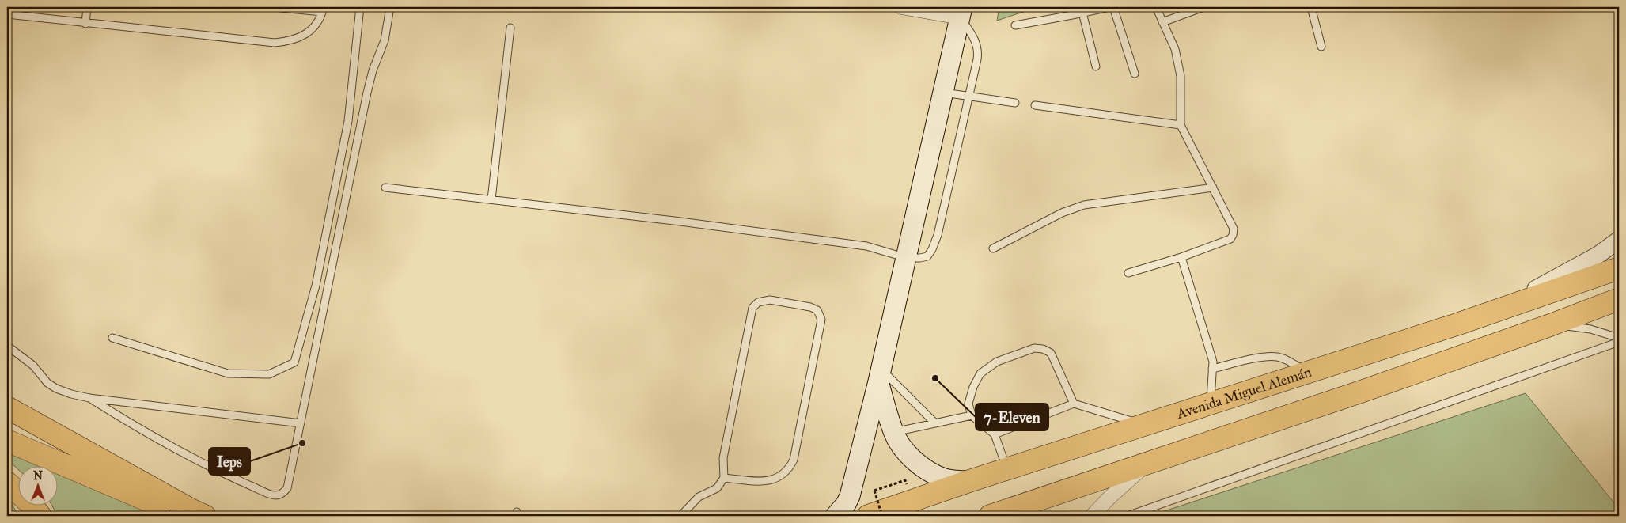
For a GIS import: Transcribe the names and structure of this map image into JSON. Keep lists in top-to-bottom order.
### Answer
{
  "streets": {
    "highway": ["Avenida Miguel Alemán"]
  },
  "places": ["7-Eleven", "Ieps"],
  "north": "top"
}
